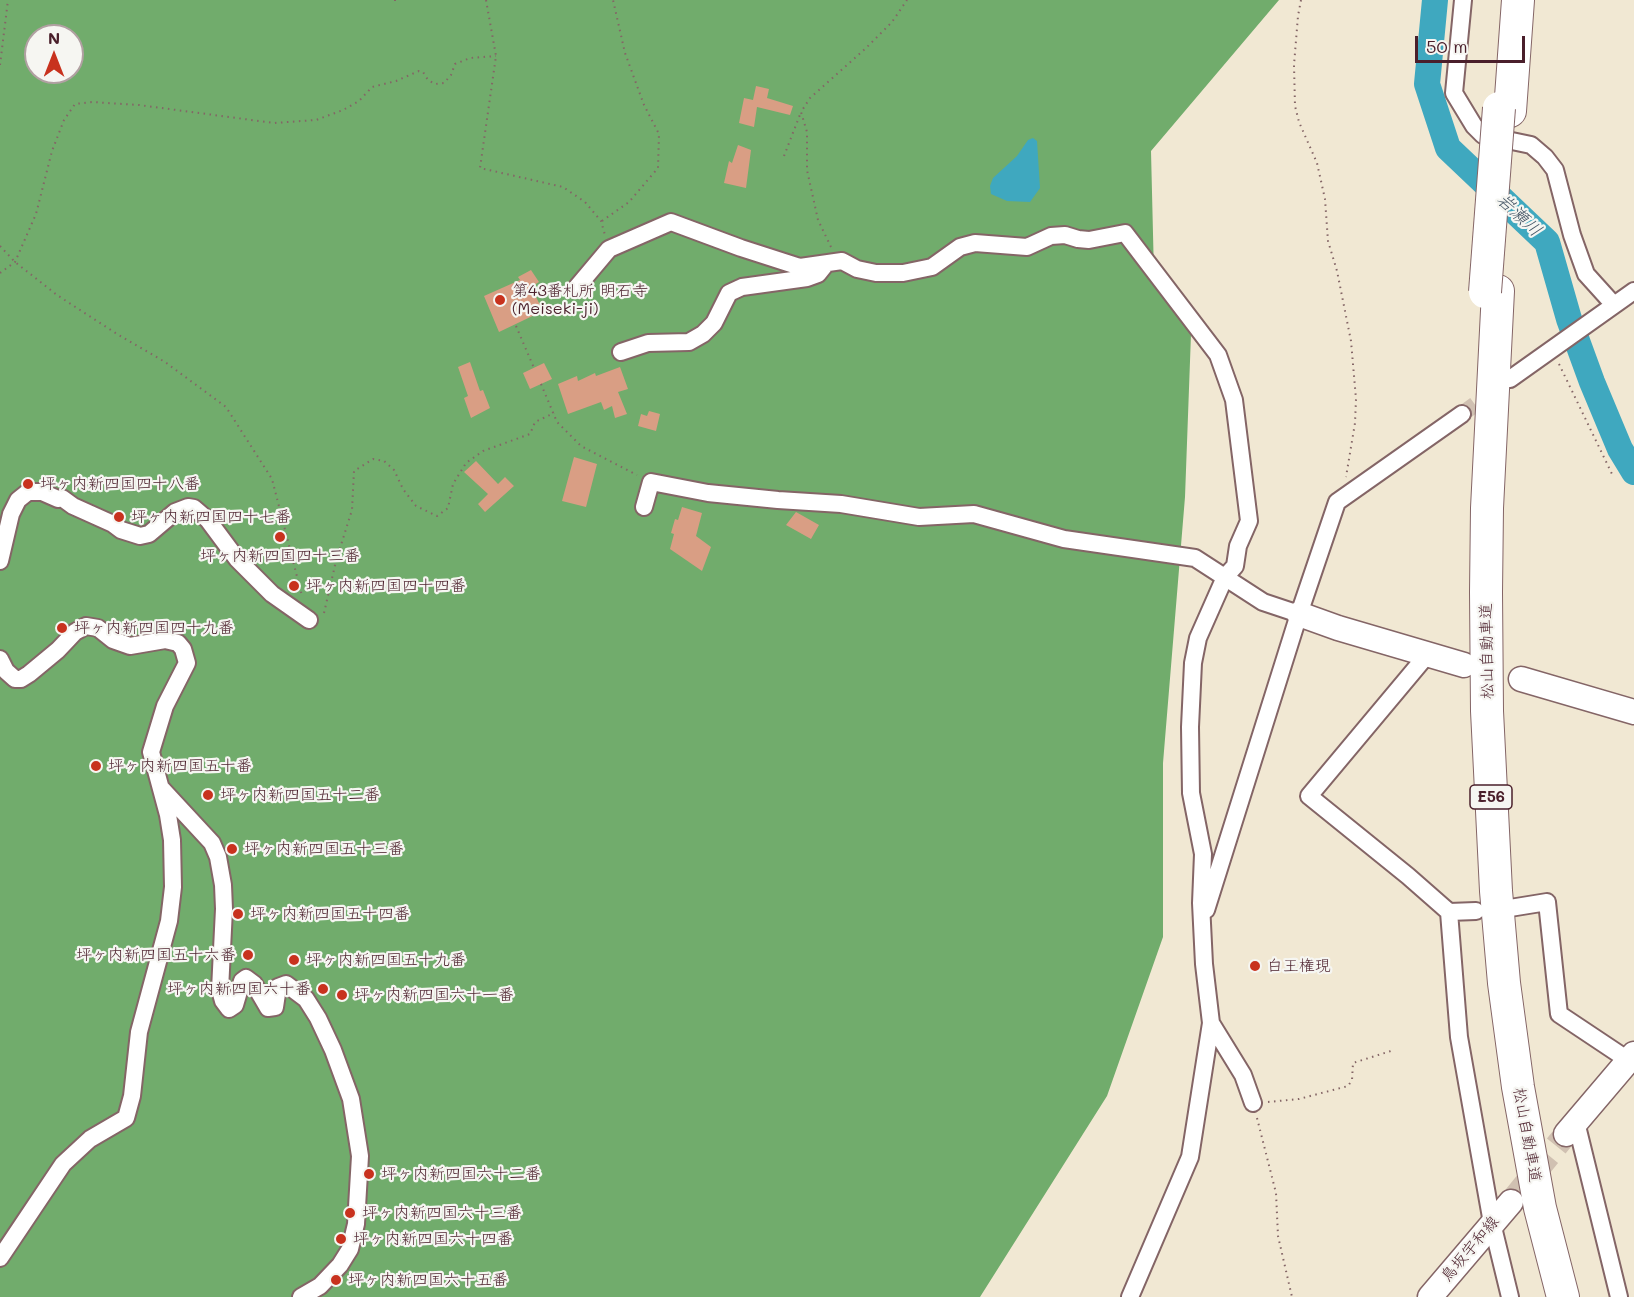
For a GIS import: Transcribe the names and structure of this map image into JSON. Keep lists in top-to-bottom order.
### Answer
{
  "streets": {
    "highway": ["松山自動車道", "E56"],
    "street": ["鳥坂宇和線"]
  },
  "water": ["岩瀬川"],
  "places": [
    "第43番札所 明石寺 (Meiseki-ji)",
    "坪ヶ内新四国四十八番",
    "坪ヶ内新四国四十七番",
    "坪ヶ内新四国四十三番",
    "坪ヶ内新四国四十四番",
    "坪ヶ内新四国四十九番",
    "坪ヶ内新四国五十番",
    "坪ヶ内新四国五十二番",
    "坪ヶ内新四国五十三番",
    "坪ヶ内新四国五十四番",
    "坪ヶ内新四国五十六番",
    "坪ヶ内新四国五十九番",
    "白王権現",
    "坪ヶ内新四国六十番",
    "坪ヶ内新四国六十一番",
    "坪ヶ内新四国六十二番",
    "坪ヶ内新四国六十三番",
    "坪ヶ内新四国六十四番",
    "坪ヶ内新四国六十五番"
  ],
  "scale_bar": "50 m",
  "north": "top"
}
